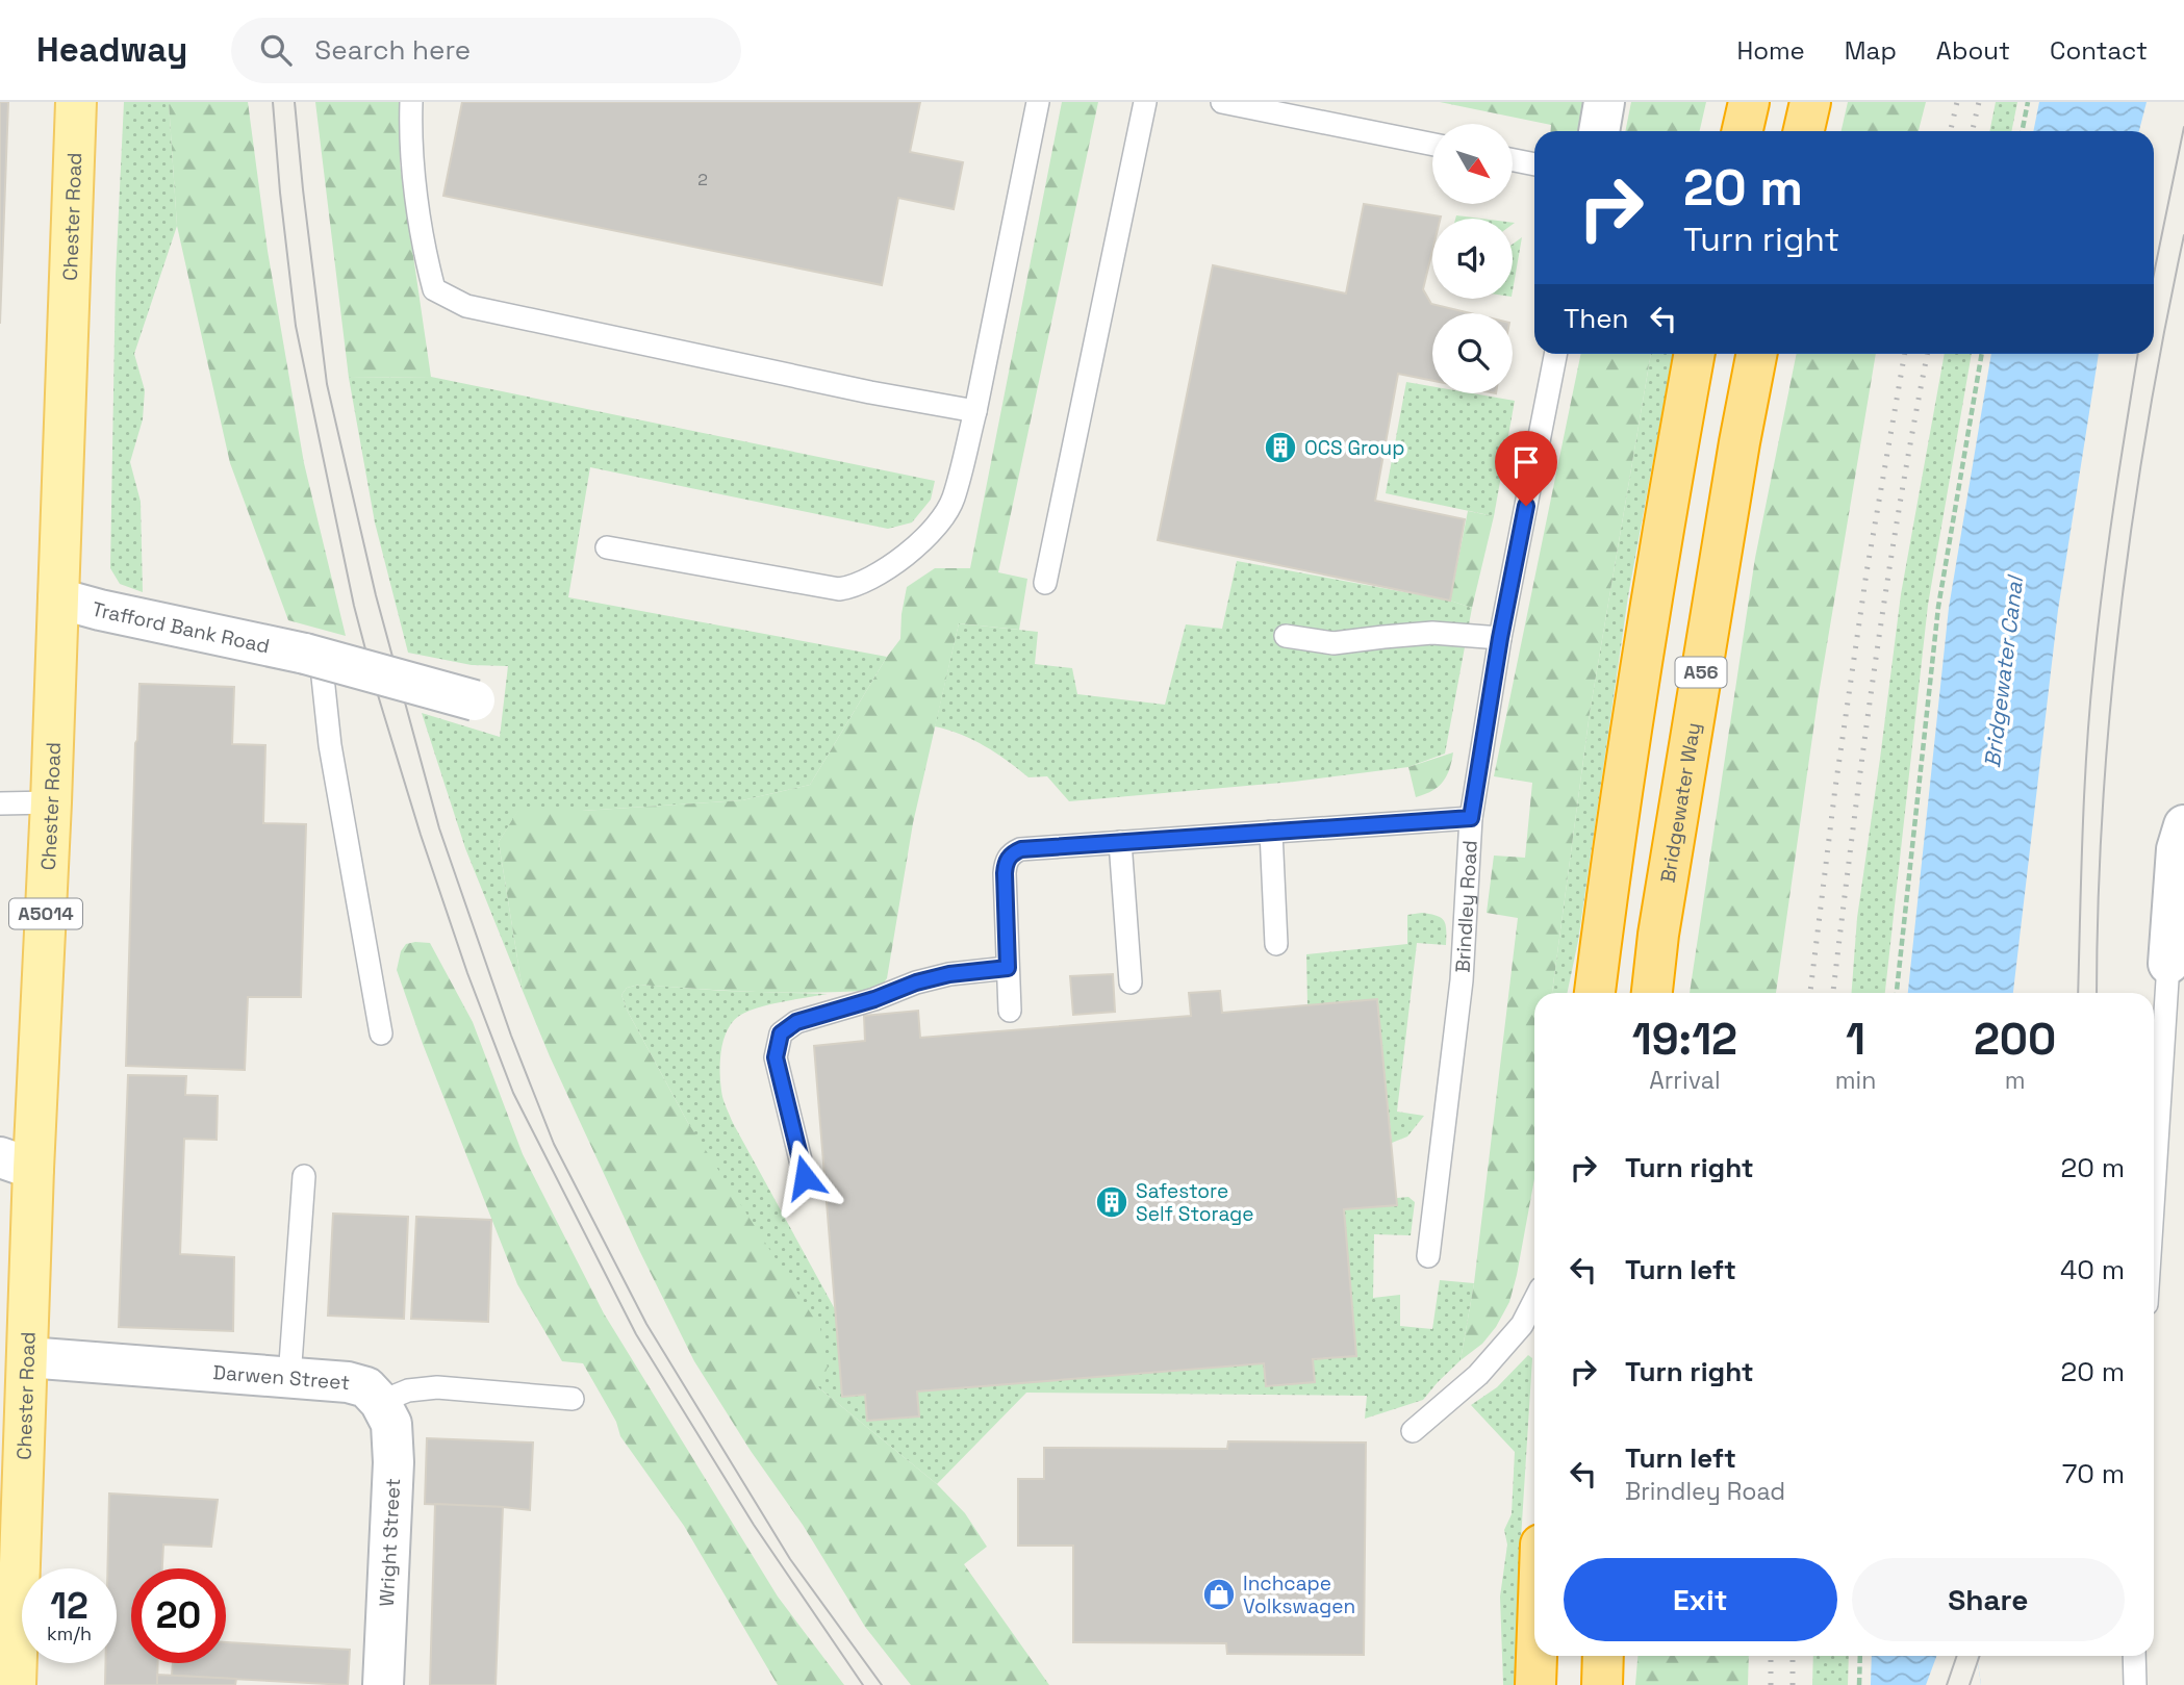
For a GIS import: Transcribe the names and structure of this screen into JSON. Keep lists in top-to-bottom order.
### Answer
{
  "streets": {
    "highway": ["A56", "Bridgewater Way"],
    "main road": ["Chester Road", "A5014"],
    "street": ["Trafford Bank Road", "Darwen Street", "Wright Street"],
    "lane": ["Brindley Road"]
  },
  "crossings": [
    ["Chester Road", "Trafford Bank Road"],
    ["Chester Road", "Darwen Street"],
    ["Darwen Street", "Wright Street"]
  ],
  "water": ["Bridgewater Canal"],
  "places": {
    "building": ["OCS Group", "Safestore Self Storage"],
    "shop": ["Inchcape Volkswagen"]
  },
  "house_numbers": ["2"],
  "north": "bottom right",
  "page": {
    "header": "Headway",
    "search": "Search here",
    "nav": [
      "Home",
      "Map",
      "About",
      "Contact"
    ],
    "turn": ["20 m", "Turn right"],
    "then": "Then",
    "eta": [
      "19:12",
      "Arrival",
      "1",
      "min",
      "200",
      "m"
    ],
    "list": [
      {
        "name": "Turn right",
        "value": "20 m"
      },
      {
        "name": "Turn left",
        "value": "40 m"
      },
      {
        "name": "Turn right",
        "value": "20 m"
      },
      {
        "name": "Turn left",
        "note": "Brindley Road",
        "value": "70 m"
      }
    ],
    "buttons": ["Exit", "Share"],
    "speed": "12 km/h",
    "limit": "20"
  }
}
